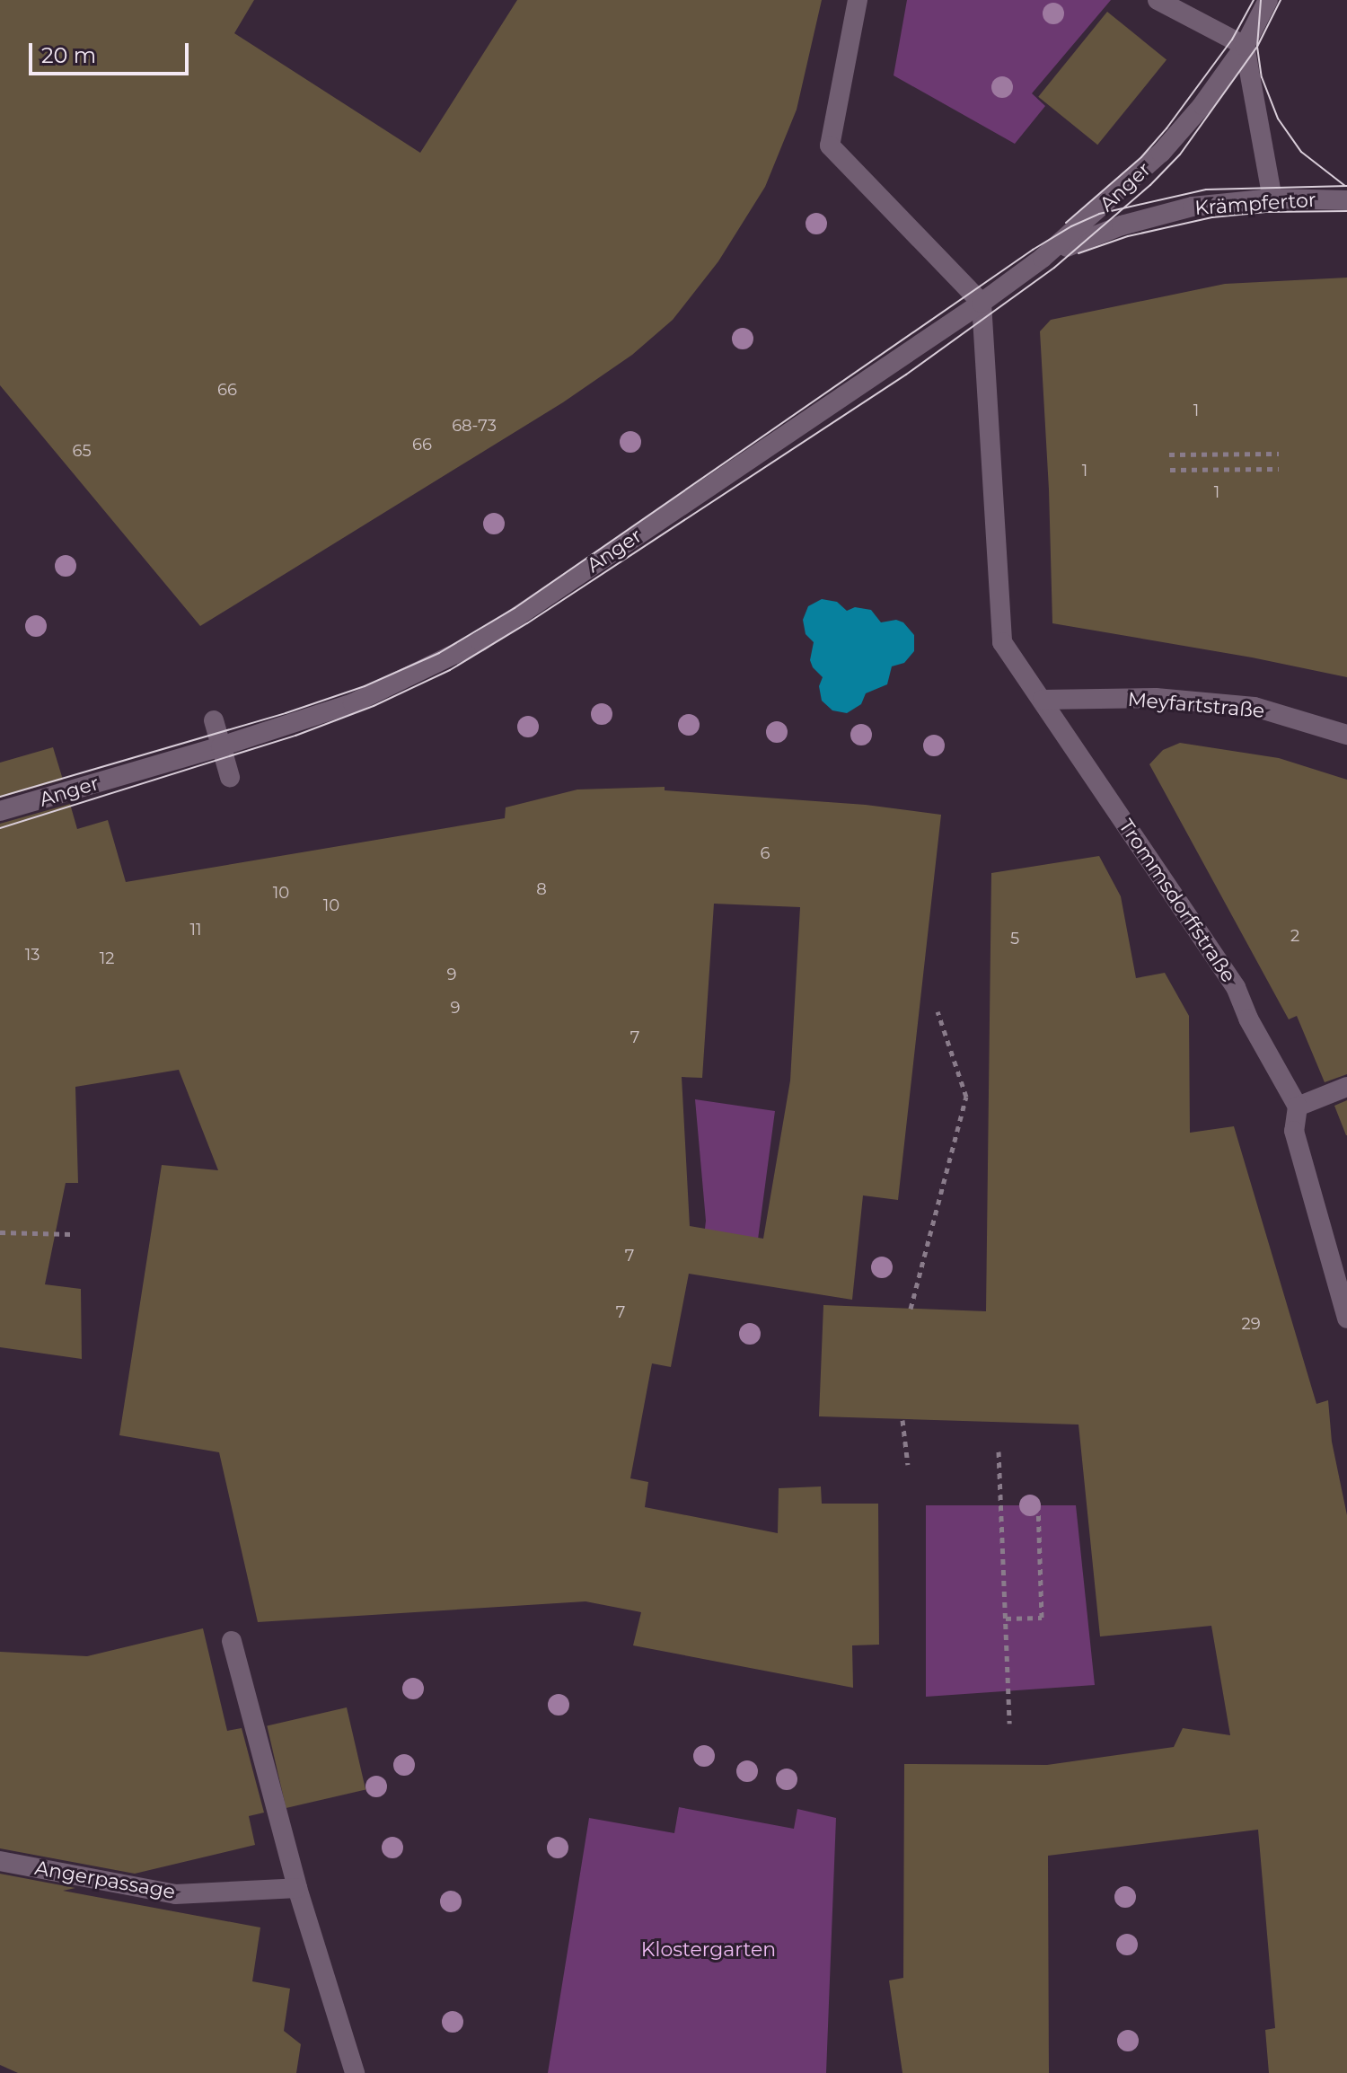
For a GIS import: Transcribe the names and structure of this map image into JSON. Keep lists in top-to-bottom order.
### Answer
{
  "streets": {
    "street": [
      "Anger",
      "Krämpfertor",
      "Meyfartstraße",
      "Trommsdorffstraße",
      "Angerpassage"
    ]
  },
  "crossings": [
    ["Anger", "Krämpfertor"],
    ["Meyfartstraße", "Trommsdorffstraße"]
  ],
  "parks": ["Klostergarten"],
  "house_numbers": [
    "66",
    "1",
    "68-73",
    "66",
    "65",
    "1",
    "1",
    "6",
    "8",
    "10",
    "10",
    "11",
    "2",
    "5",
    "13",
    "12",
    "9",
    "9",
    "7",
    "7",
    "7",
    "29"
  ],
  "scale_bar": "20 m"
}
